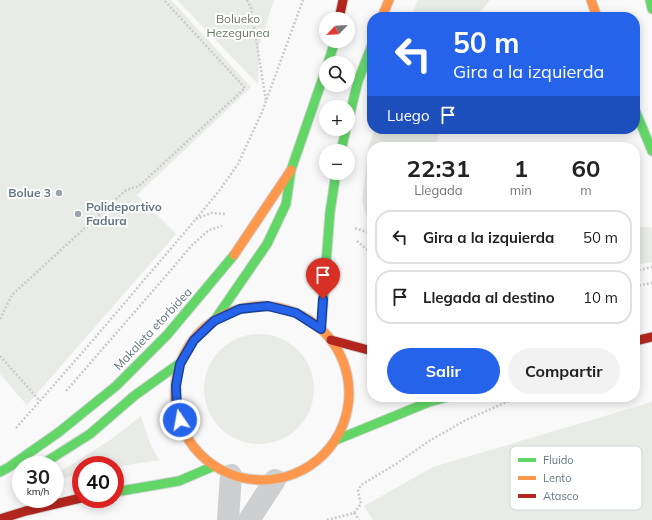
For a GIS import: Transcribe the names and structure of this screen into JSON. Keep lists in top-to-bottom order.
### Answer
{
  "streets": {
    "street": ["Makaleta etorbidea"]
  },
  "parks": ["Bolueko Hezegunea"],
  "places": ["Bolue 3", "Polideportivo Fadura"],
  "legend": ["Fluido", "Lento", "Atasco"],
  "north": "bottom left",
  "page": {
    "map_buttons": ["+", "−"],
    "turn": ["50 m", "Gira a la izquierda"],
    "then": "Luego",
    "eta": [
      "22:31",
      "Llegada",
      "1",
      "min",
      "60",
      "m"
    ],
    "list": [
      {
        "name": "Gira a la izquierda",
        "value": "50 m"
      },
      {
        "name": "Llegada al destino",
        "value": "10 m"
      }
    ],
    "buttons": ["Salir", "Compartir"],
    "speed": "30 km/h",
    "limit": "40"
  }
}
